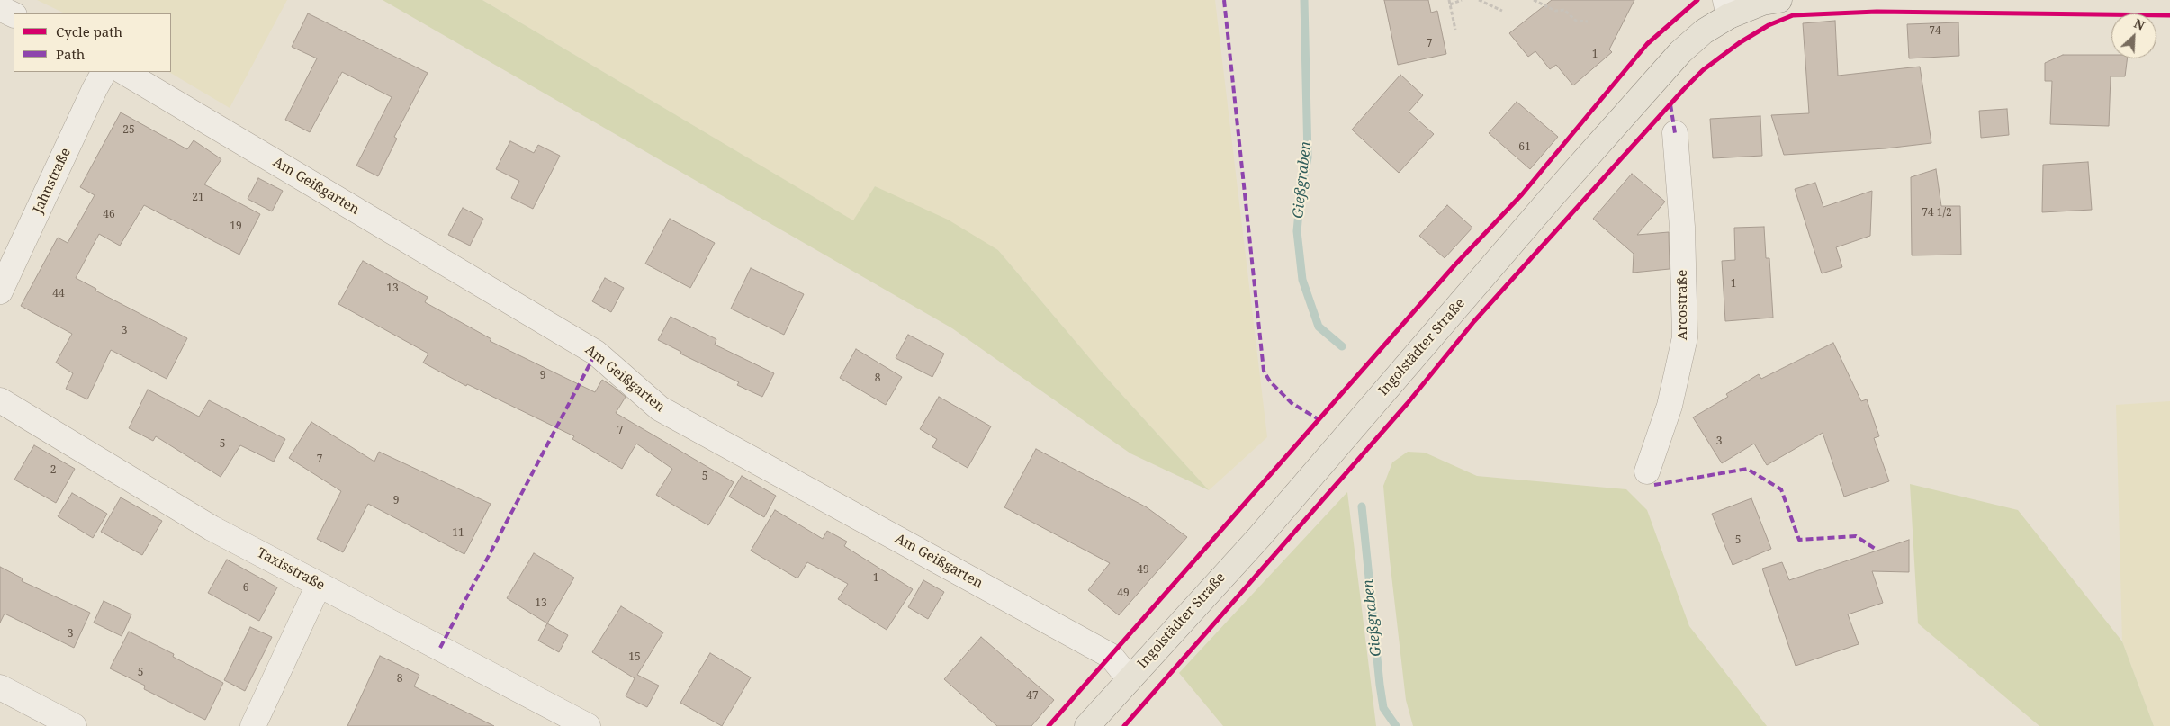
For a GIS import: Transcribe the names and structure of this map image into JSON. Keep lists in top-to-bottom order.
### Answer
{
  "streets": {
    "main road": ["Ingolstädter Straße"],
    "street": [
      "Jahnstraße",
      "Am Geißgarten",
      "Arcostraße",
      "Taxisstraße"
    ]
  },
  "crossings": [
    ["Am Geißgarten", "Ingolstädter Straße"]
  ],
  "water": ["Gießgraben"],
  "house_numbers": [
    "74",
    "7",
    "1",
    "25",
    "61",
    "21",
    "74 1/2",
    "46",
    "19",
    "1",
    "13",
    "44",
    "3",
    "9",
    "8",
    "7",
    "3",
    "5",
    "7",
    "2",
    "5",
    "9",
    "11",
    "5",
    "49",
    "1",
    "6",
    "49",
    "13",
    "3",
    "15",
    "5",
    "8",
    "47"
  ],
  "legend": ["Cycle path", "Path"],
  "north": "top right"
}
